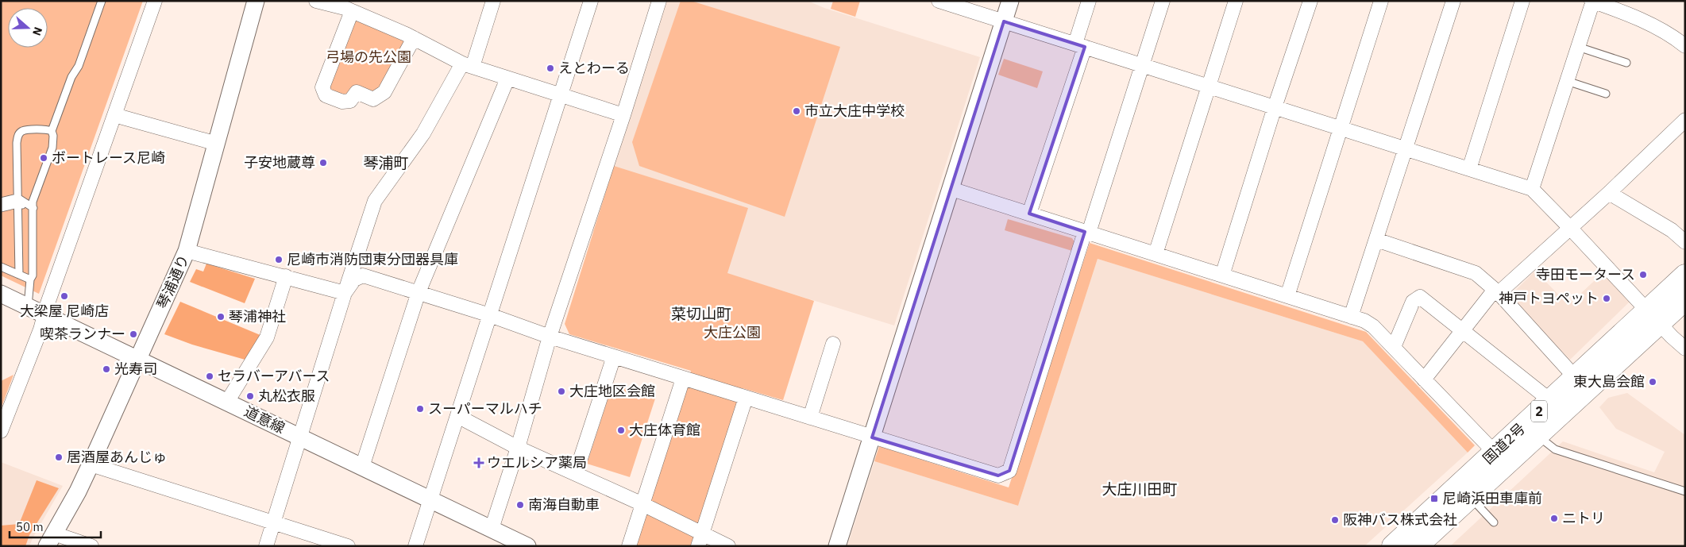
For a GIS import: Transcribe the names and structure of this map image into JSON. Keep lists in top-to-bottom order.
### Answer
{
  "streets": {
    "highway": ["2", "国道2号"],
    "street": ["琴浦通り", "道意線"]
  },
  "crossings": [
    ["琴浦通り", "道意線"]
  ],
  "districts": ["琴浦町", "菜切山町", "大庄川田町"],
  "parks": ["弓場の先公園", "大庄公園"],
  "places": {
    "other": [
      "えとわーる",
      "市立大庄中学校",
      "ボートレース尼崎",
      "子安地蔵尊",
      "尼崎市消防団東分団器具庫",
      "寺田モータース",
      "大梁屋 尼崎店",
      "神戸トヨペット",
      "琴浦神社",
      "喫茶ランナー",
      "光寿司",
      "セラバーアバース",
      "東大島会館",
      "大庄地区会館",
      "丸松衣服",
      "スーパーマルハチ",
      "大庄体育館",
      "居酒屋あんじゅ",
      "南海自動車",
      "ニトリ",
      "阪神バス株式会社"
    ],
    "health": ["ウエルシア薬局"],
    "transit": ["尼崎浜田車庫前"]
  },
  "scale_bar": "50 m",
  "north": "right"
}
